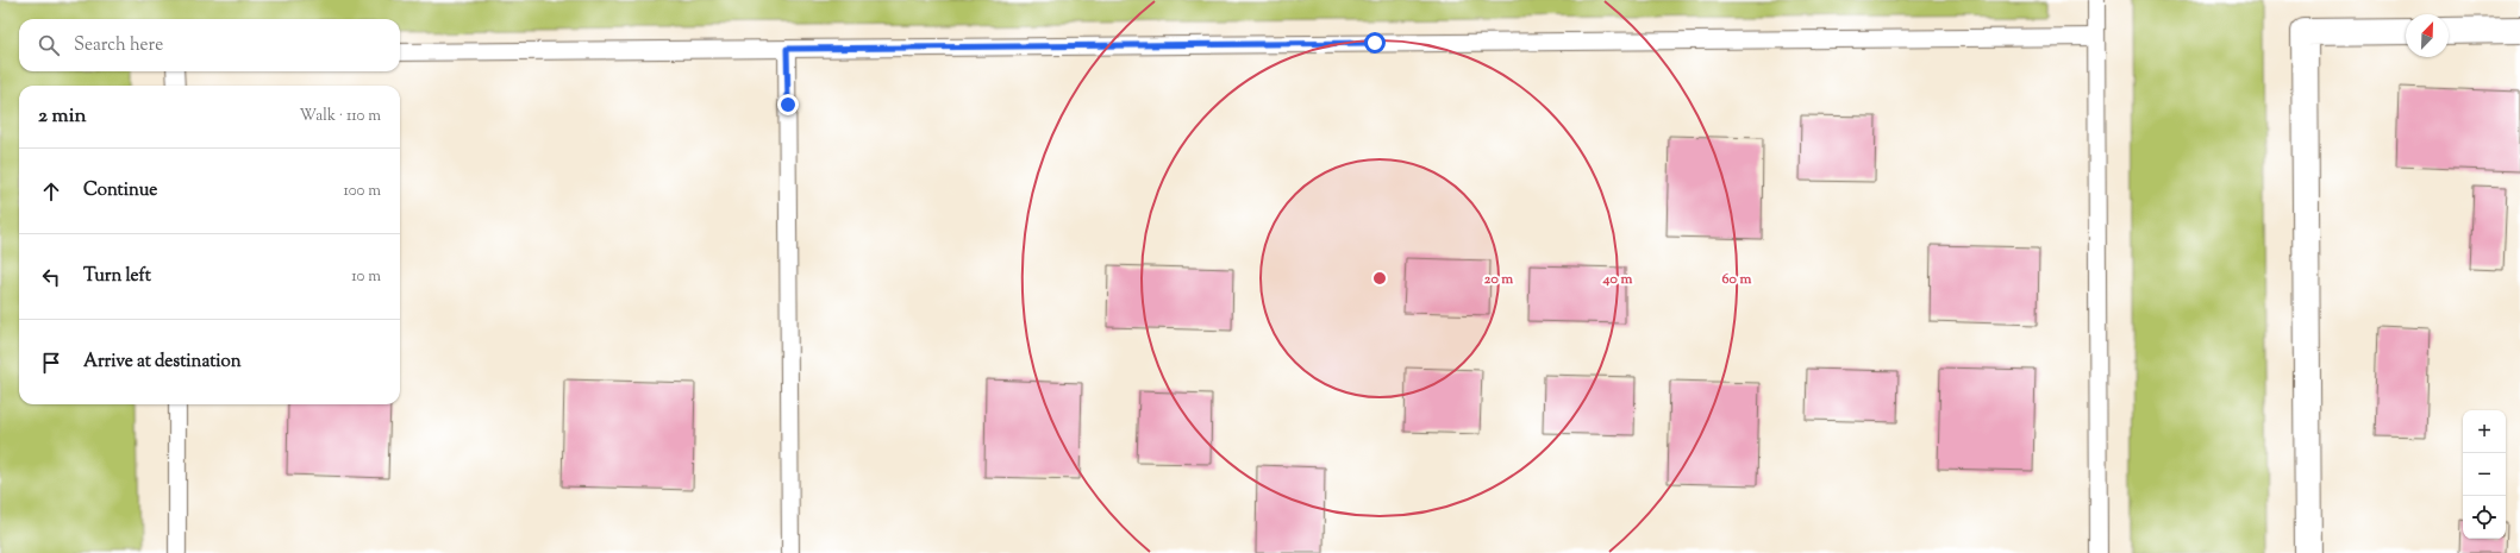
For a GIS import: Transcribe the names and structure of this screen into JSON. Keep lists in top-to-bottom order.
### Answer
{
  "north": "top right",
  "page": {
    "search": "Search here",
    "heading": ["2 min", "Walk · 110 m"],
    "list": [
      ["Continue", "100 m"],
      ["Turn left", "10 m"],
      "Arrive at destination"
    ],
    "map_buttons": ["+", "−"]
  },
  "rings": ["20 m", "40 m", "60 m"]
}
